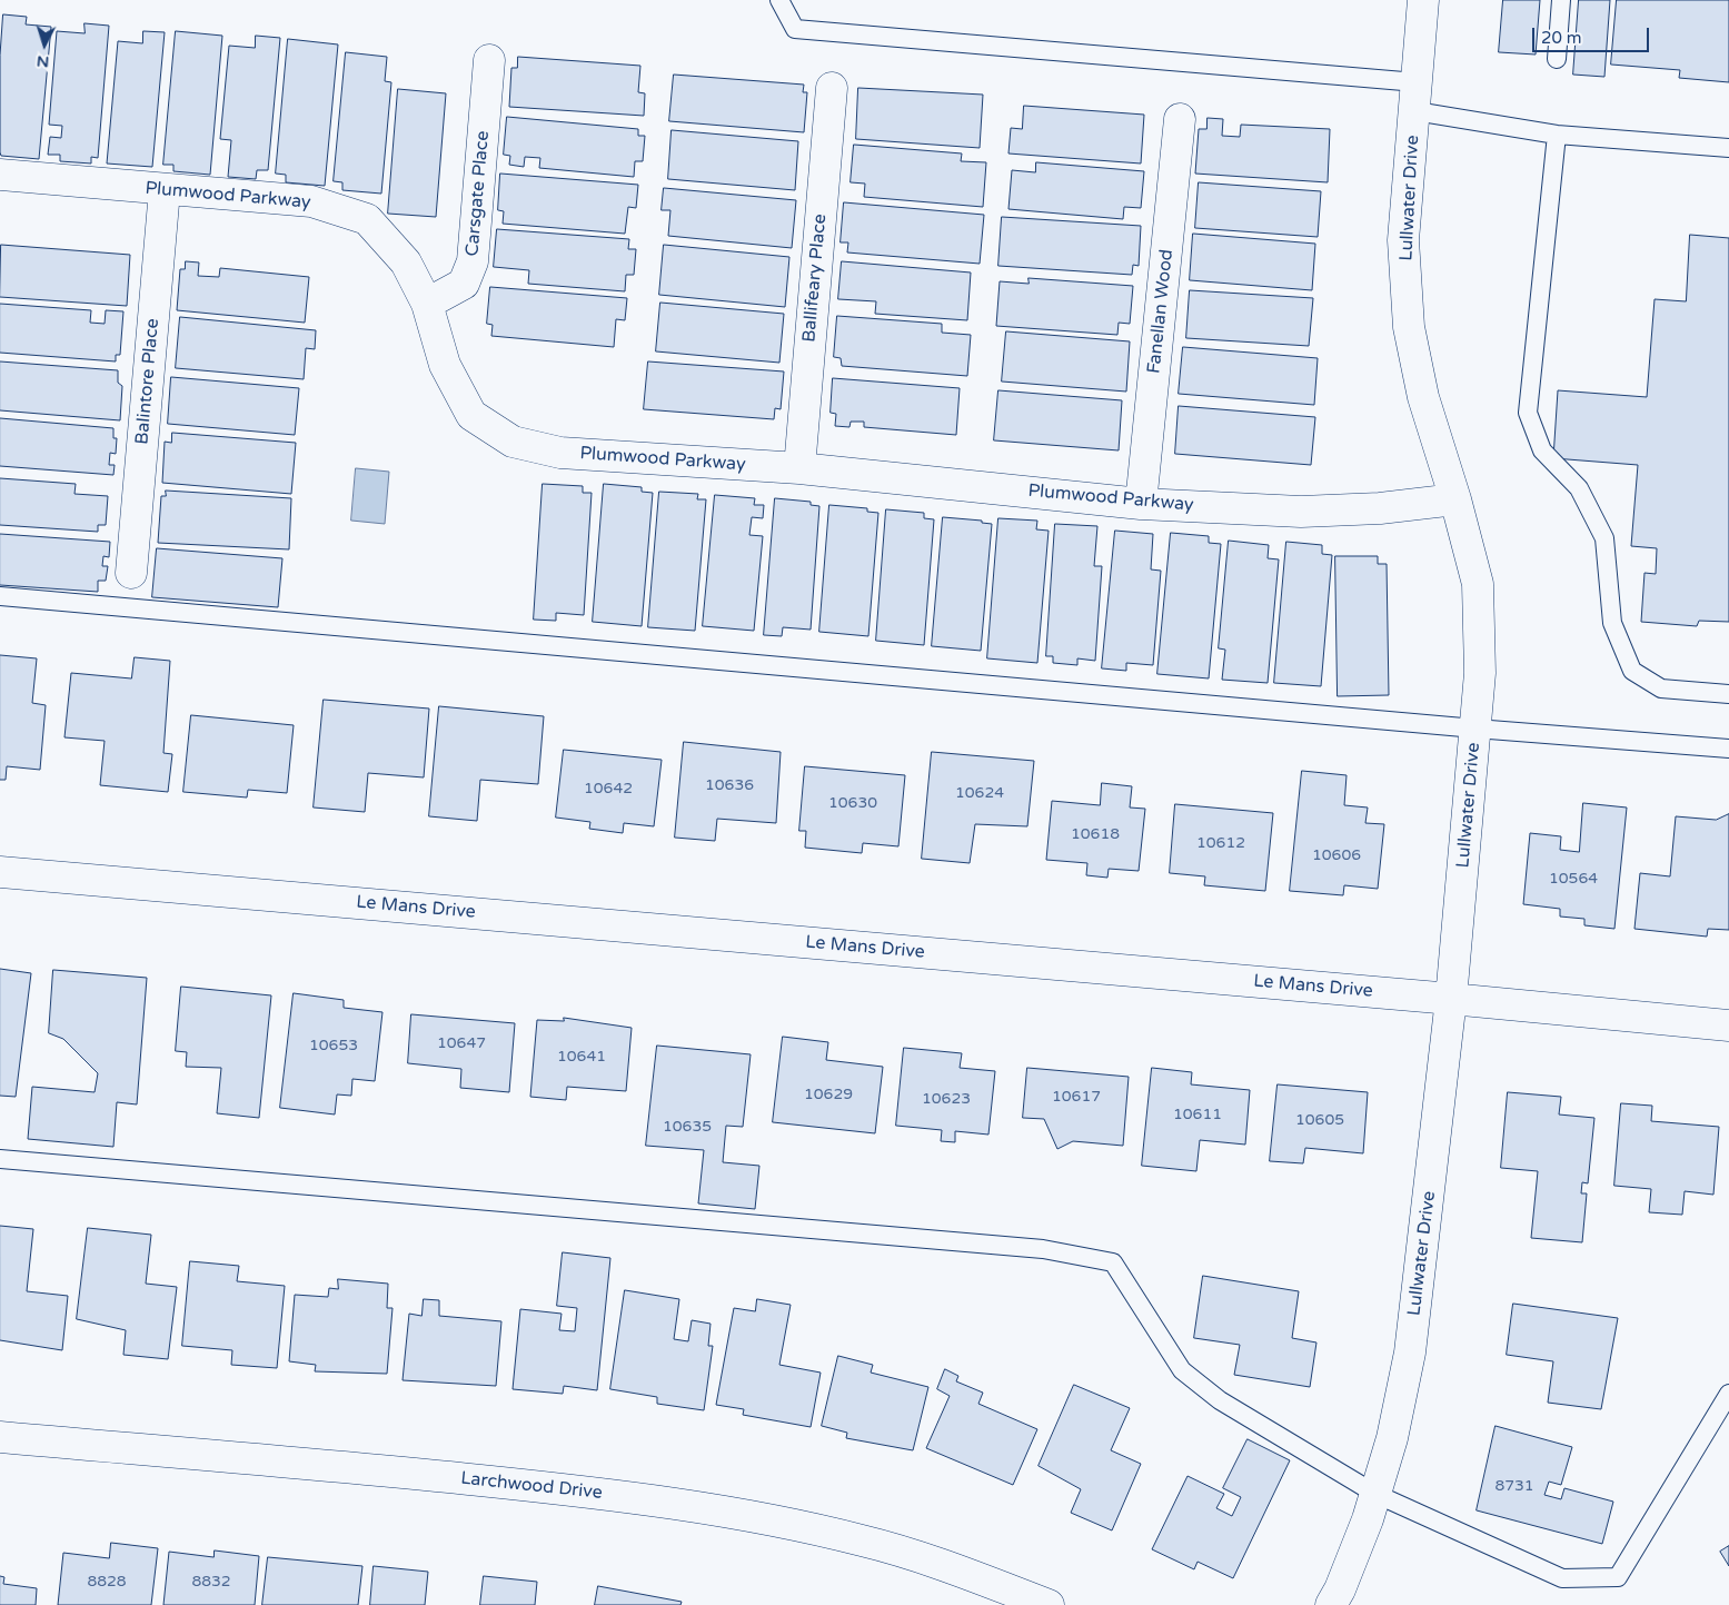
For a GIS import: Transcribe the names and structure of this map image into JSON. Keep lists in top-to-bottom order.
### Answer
{
  "streets": {
    "street": [
      "Carsgate Place",
      "Plumwood Parkway",
      "Lullwater Drive",
      "Ballifeary Place",
      "Fanellan Wood",
      "Balintore Place",
      "Le Mans Drive",
      "Larchwood Drive"
    ]
  },
  "crossings": [
    ["Carsgate Place", "Plumwood Parkway"],
    ["Plumwood Parkway", "Lullwater Drive"],
    ["Plumwood Parkway", "Ballifeary Place"],
    ["Plumwood Parkway", "Fanellan Wood"],
    ["Plumwood Parkway", "Balintore Place"],
    ["Lullwater Drive", "Le Mans Drive"]
  ],
  "house_numbers": [
    "10636",
    "10642",
    "10624",
    "10630",
    "10618",
    "10612",
    "10606",
    "10564",
    "10647",
    "10653",
    "10641",
    "10629",
    "10617",
    "10623",
    "10611",
    "10605",
    "10635",
    "8731",
    "8828",
    "8832"
  ],
  "scale_bar": "20 m",
  "north": "bottom"
}
